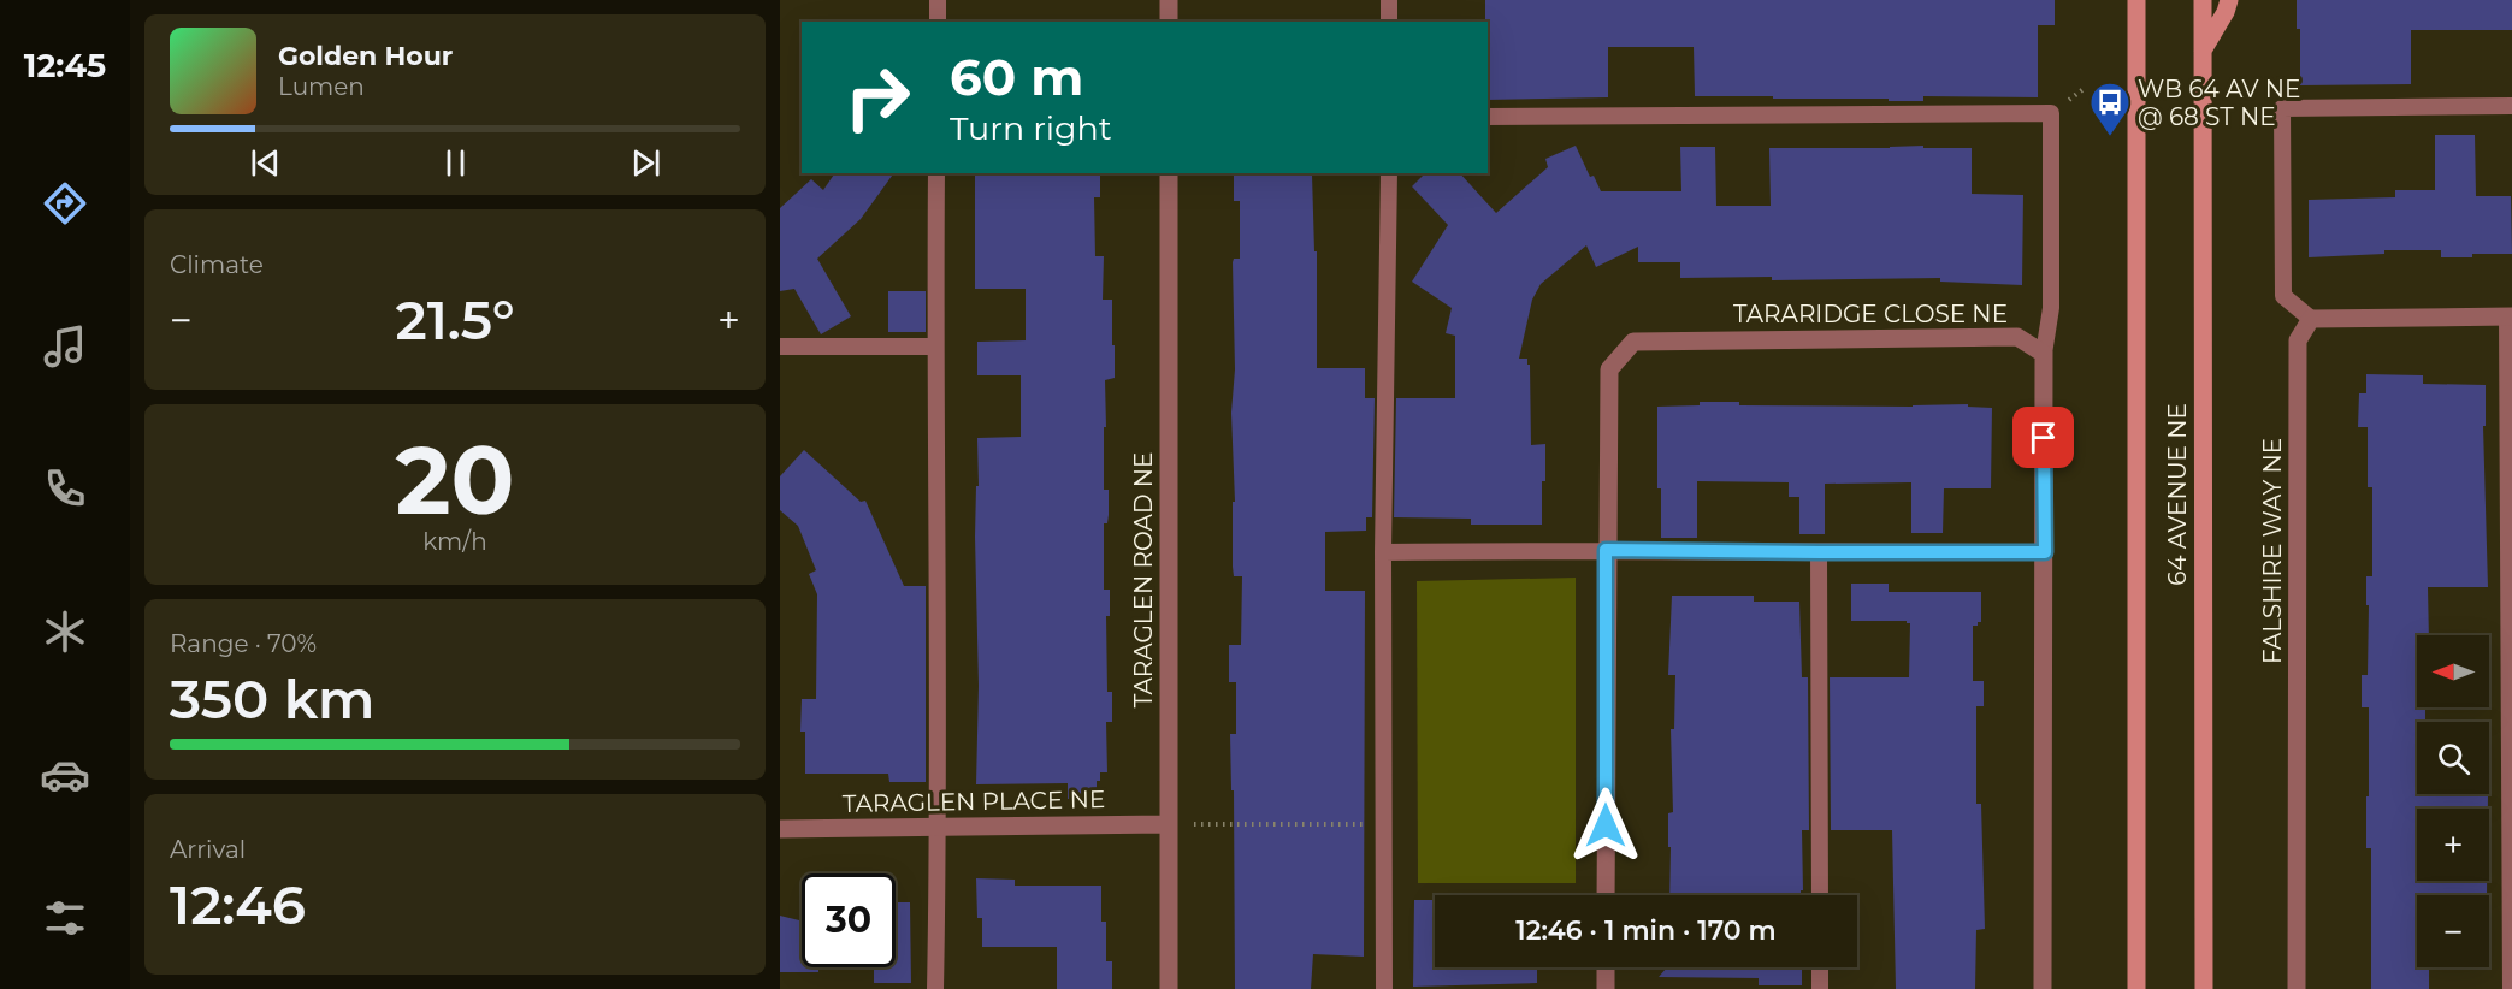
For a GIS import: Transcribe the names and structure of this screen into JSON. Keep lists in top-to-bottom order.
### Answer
{
  "streets": {
    "main road": ["64 AVENUE NE"],
    "street": [
      "TARARIDGE CLOSE NE",
      "FALSHIRE WAY NE",
      "TARAGLEN ROAD NE",
      "TARAGLEN PLACE NE"
    ]
  },
  "crossings": [
    ["TARAGLEN ROAD NE", "TARAGLEN PLACE NE"]
  ],
  "places": {
    "bus stop": ["WB 64 AV NE @ 68 ST NE"]
  },
  "north": "left",
  "page": {
    "tabs": "12:45",
    "turn": ["60 m", "Turn right"],
    "song": ["Golden Hour", "Lumen"],
    "tile": [
      "Climate",
      ["20", "km/h"],
      ["Range · 70%", "350 km"],
      ["Arrival", "12:46"]
    ],
    "heat": ["−", "21.5°", "+"],
    "map_buttons": ["+", "−"],
    "limit": "30",
    "trip": "12:46 · 1 min · 170 m"
  }
}
